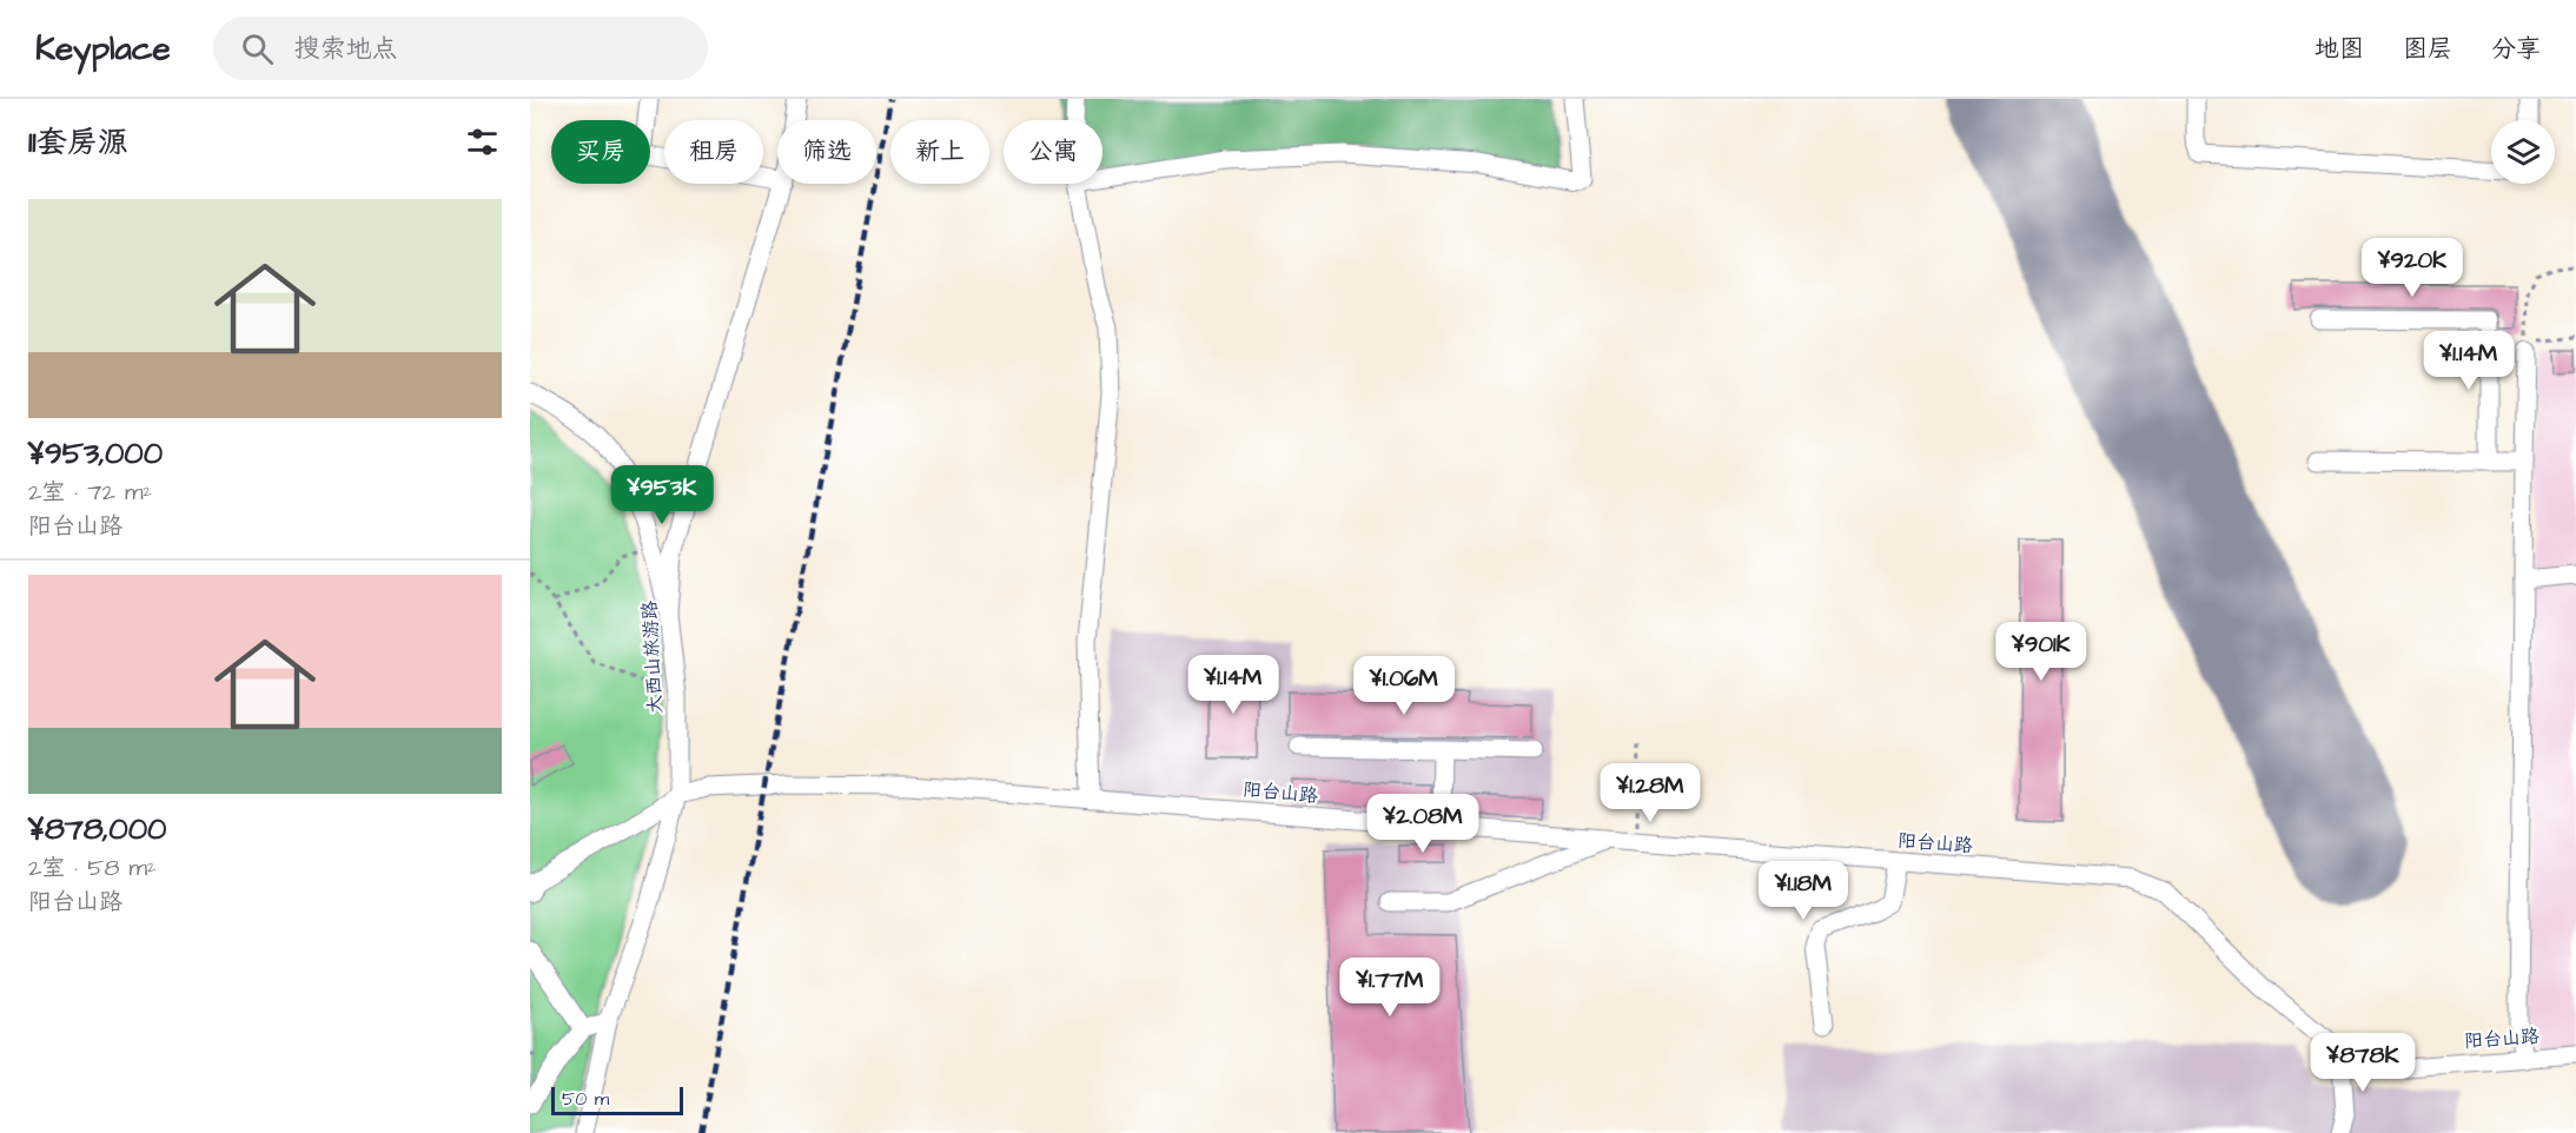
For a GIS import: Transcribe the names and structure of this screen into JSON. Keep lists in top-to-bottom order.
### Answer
{
  "streets": {
    "street": ["大西山旅游路", "阳台山路"]
  },
  "crossings": [
    ["大西山旅游路", "阳台山路"]
  ],
  "scale_bar": "50 m",
  "page": {
    "header": "Keyplace",
    "search": "搜索地点",
    "nav": ["地图", "图层", "分享"],
    "heading": "11套房源",
    "chip": [
      "买房",
      "租房",
      "筛选",
      "新上",
      "公寓"
    ],
    "list": [
      {
        "name": "¥953,000",
        "note": "2室 · 72 m² · 阳台山路"
      },
      {
        "name": "¥878,000",
        "note": "2室 · 58 m² · 阳台山路"
      }
    ],
    "price": [
      "¥920K",
      "¥1.14M",
      "¥953K",
      "¥901K",
      "¥1.14M",
      "¥1.06M",
      "¥1.28M",
      "¥2.08M",
      "¥1.18M",
      "¥1.77M",
      "¥878K"
    ],
    "scale": "50 m"
  }
}
